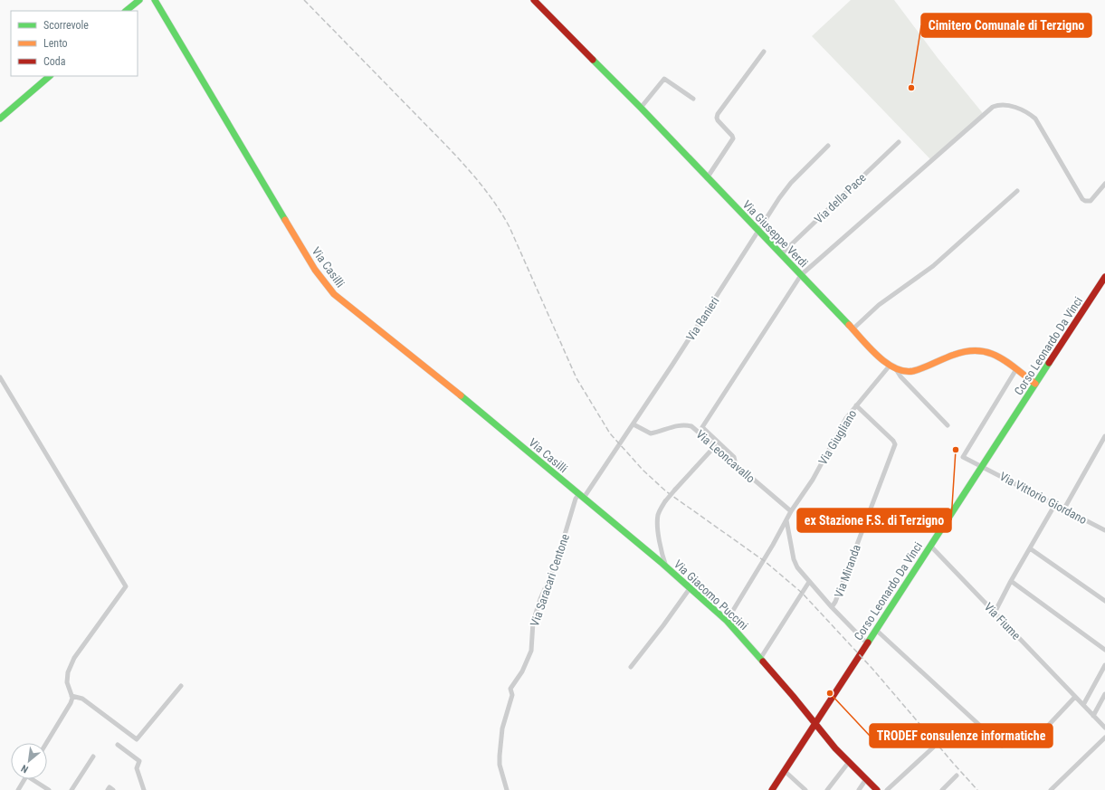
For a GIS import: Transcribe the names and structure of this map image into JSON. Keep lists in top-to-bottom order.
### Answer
{
  "streets": {
    "main road": [
      "Via Giuseppe Verdi",
      "Via Casilli",
      "Corso Leonardo Da Vinci",
      "Via Giacomo Puccini"
    ],
    "street": [
      "Via della Pace",
      "Via Ranieri",
      "Via Giugliano",
      "Via Leoncavallo",
      "Via Vittorio Giordano",
      "Via Miranda",
      "Via Saracari Centone",
      "Via Fiume"
    ]
  },
  "crossings": [
    ["Via della Pace", "Via Giuseppe Verdi"],
    ["Via Giuseppe Verdi", "Via Ranieri"],
    ["Via Giuseppe Verdi", "Via Giugliano"],
    ["Via Casilli", "Via Ranieri"],
    ["Via Casilli", "Via Saracari Centone"],
    ["Via Casilli", "Via Giacomo Puccini"],
    ["Via Ranieri", "Via Leoncavallo"],
    ["Via Ranieri", "Via Saracari Centone"],
    ["Via Ranieri", "Via Giacomo Puccini"],
    ["Corso Leonardo Da Vinci", "Via Vittorio Giordano"],
    ["Corso Leonardo Da Vinci", "Via Giacomo Puccini"],
    ["Corso Leonardo Da Vinci", "Via Fiume"],
    ["Via Giugliano", "Via Leoncavallo"],
    ["Via Giugliano", "Via Miranda"],
    ["Via Giugliano", "Via Giacomo Puccini"],
    ["Via Saracari Centone", "Via Giacomo Puccini"]
  ],
  "places": ["Cimitero Comunale di Terzigno", "ex Stazione F.S. di Terzigno", "TRODEF consulenze informatiche"],
  "legend": ["Scorrevole", "Lento", "Coda"],
  "north": "bottom left"
}
